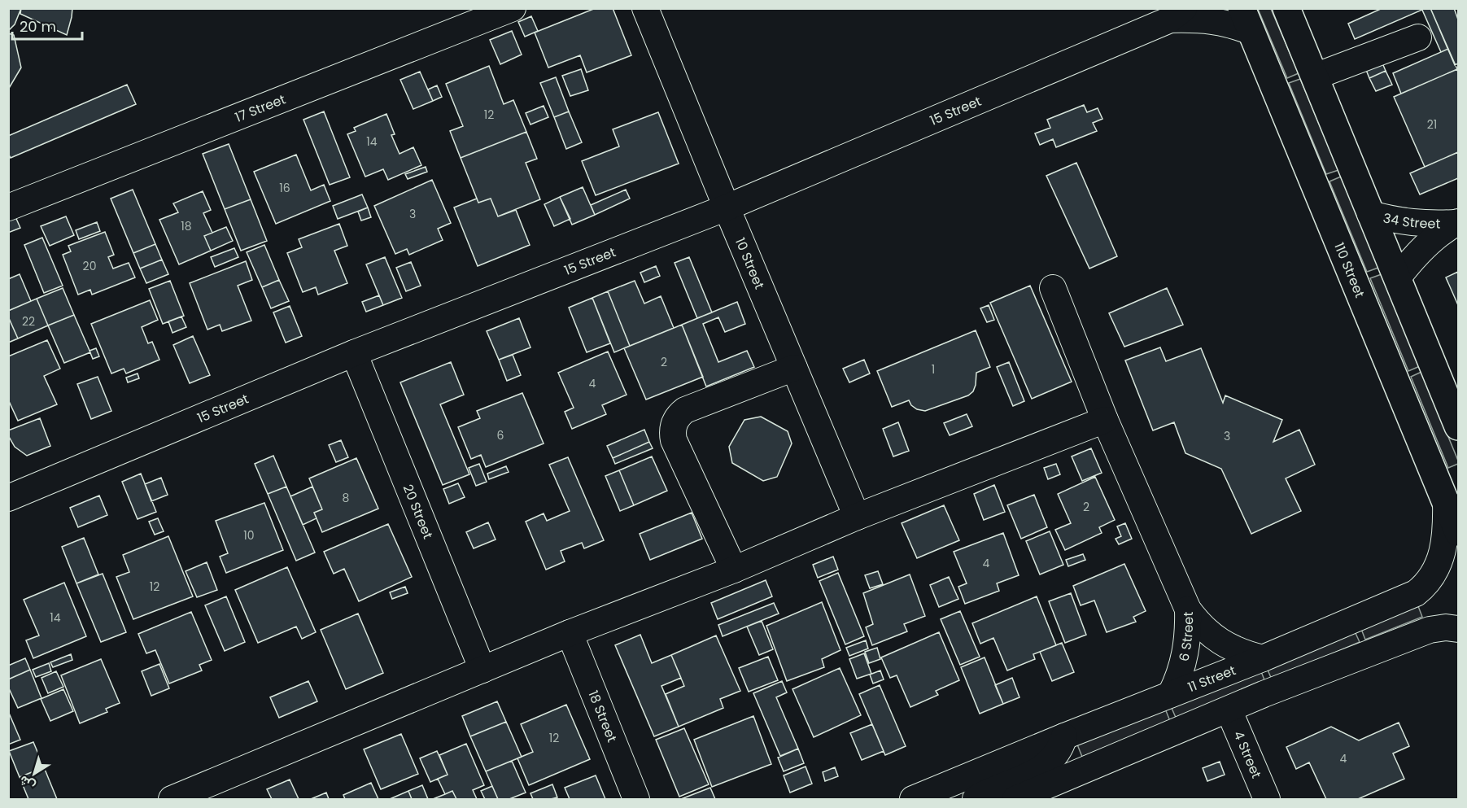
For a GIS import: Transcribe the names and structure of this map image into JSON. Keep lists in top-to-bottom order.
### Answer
{
  "streets": {
    "main road": ["110 Street"],
    "street": [
      "17 Street",
      "15 Street",
      "34 Street",
      "10 Street",
      "20 Street",
      "6 Street",
      "11 Street",
      "18 Street",
      "4 Street"
    ]
  },
  "crossings": [
    ["15 Street", "10 Street"],
    ["15 Street", "110 Street"],
    ["15 Street", "20 Street"],
    ["110 Street", "11 Street"],
    ["6 Street", "11 Street"]
  ],
  "house_numbers": [
    "12",
    "21",
    "14",
    "16",
    "3",
    "18",
    "20",
    "22",
    "2",
    "1",
    "4",
    "6",
    "3",
    "8",
    "2",
    "10",
    "4",
    "12",
    "14",
    "12",
    "4"
  ],
  "scale_bar": "20 m",
  "north": "bottom left"
}
